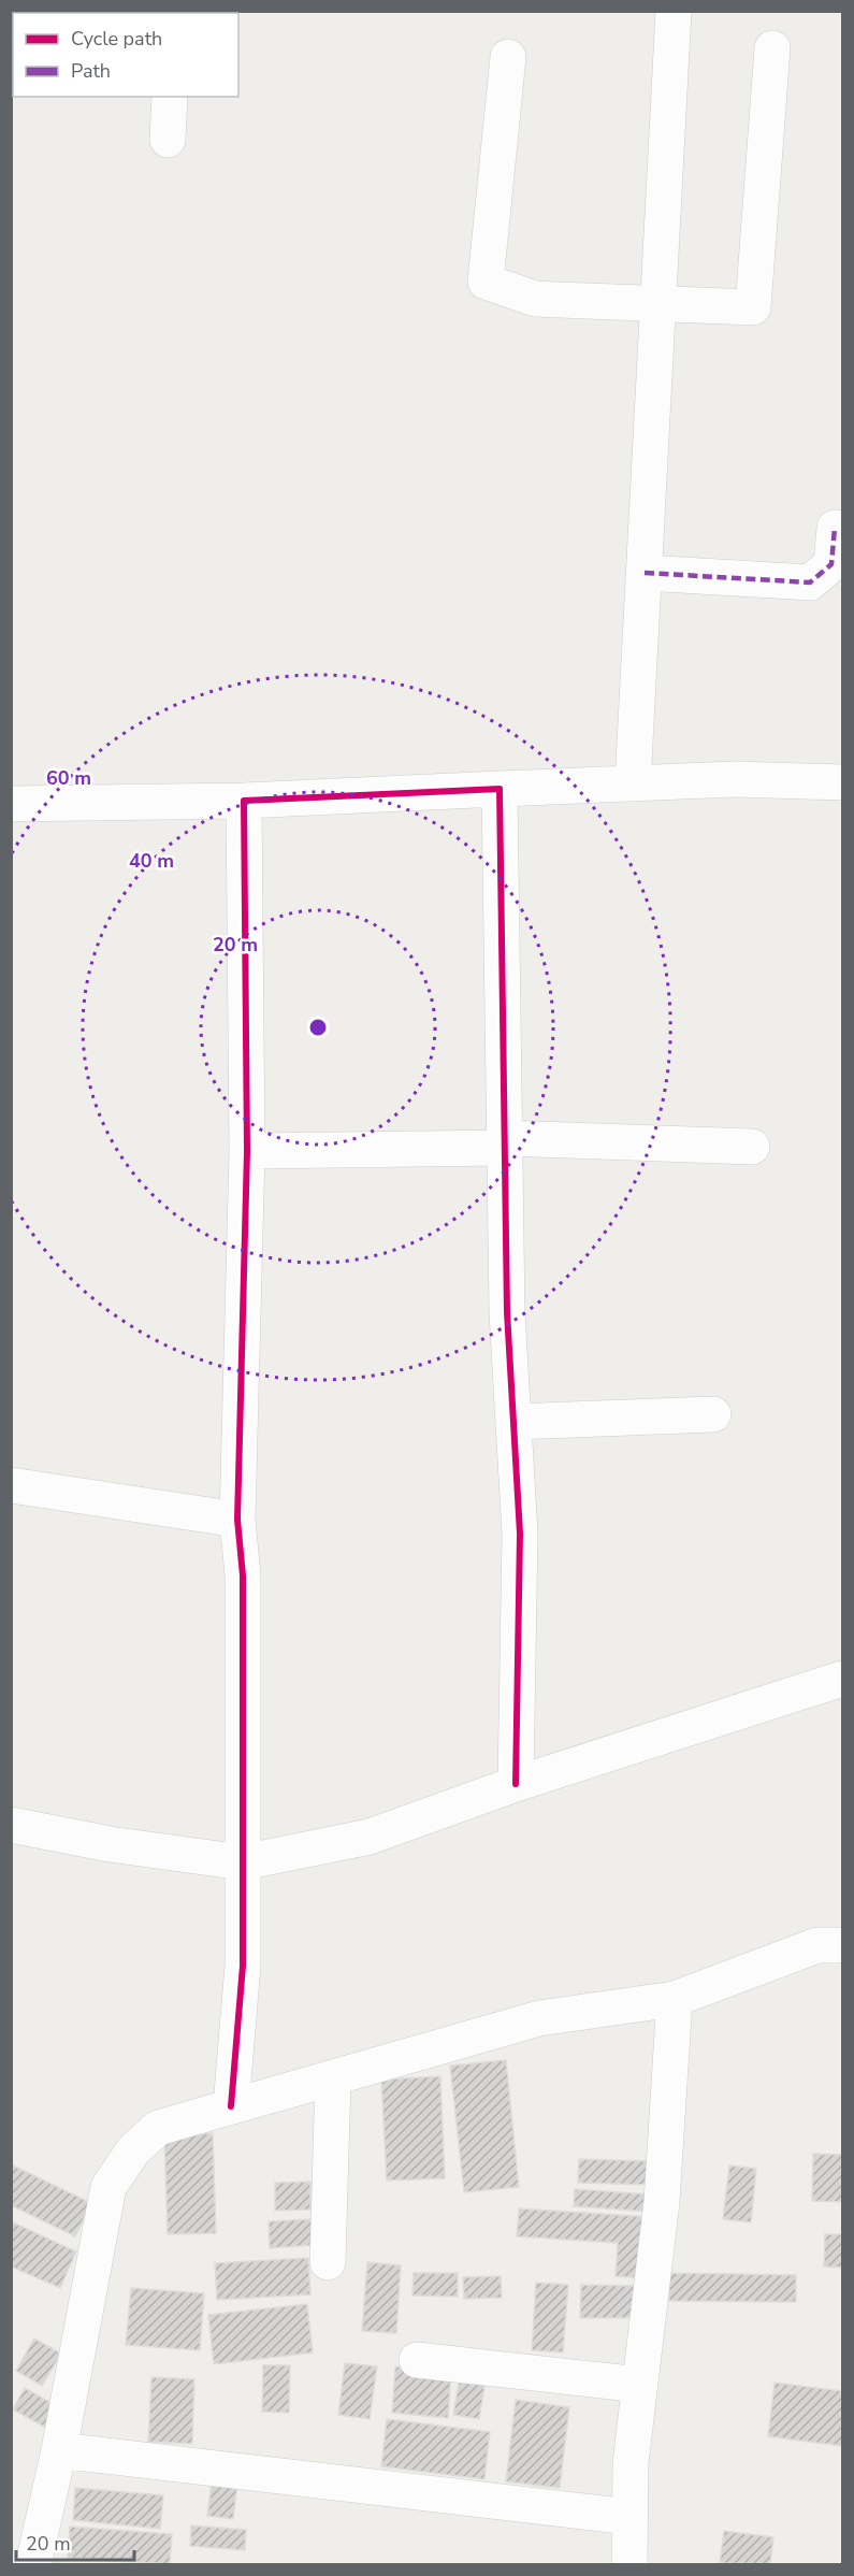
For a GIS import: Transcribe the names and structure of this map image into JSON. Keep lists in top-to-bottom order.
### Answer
{
  "legend": ["Cycle path", "Path"],
  "scale_bar": "20 m",
  "rings": ["60 m", "40 m", "20 m"]
}
